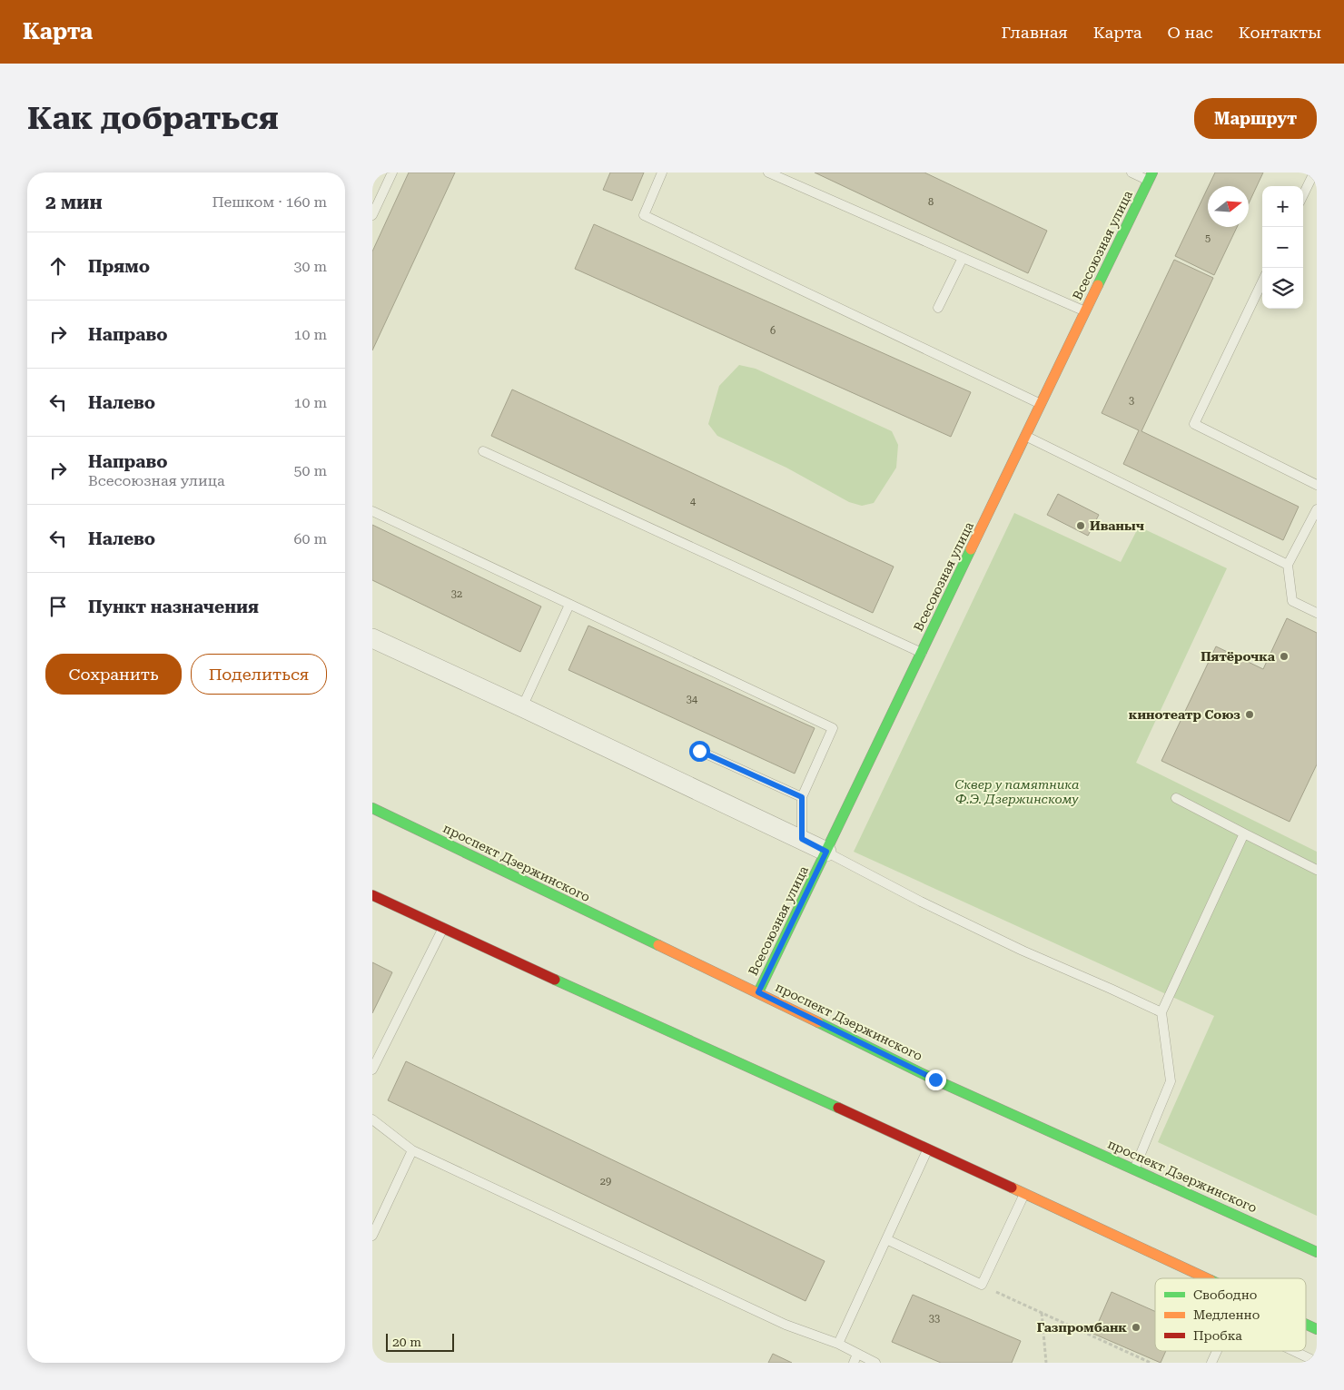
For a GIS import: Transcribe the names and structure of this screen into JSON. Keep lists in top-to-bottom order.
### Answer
{
  "streets": {
    "street": ["Всесоюзная улица", "проспект Дзержинского"]
  },
  "crossings": [
    ["Всесоюзная улица", "проспект Дзержинского"]
  ],
  "parks": ["Сквер у памятника Ф.Э. Дзержинскому"],
  "places": [
    "Иваныч",
    "Пятёрочка",
    "кинотеатр Союз",
    "Газпромбанк"
  ],
  "house_numbers": [
    "8",
    "5",
    "6",
    "3",
    "4",
    "32",
    "34",
    "29",
    "33"
  ],
  "legend": ["Свободно", "Медленно", "Пробка"],
  "scale_bar": "20 m",
  "north": "right",
  "page": {
    "header": "Карта",
    "nav": [
      "Главная",
      "Карта",
      "О нас",
      "Контакты"
    ],
    "buttons": [
      "Маршрут",
      ["Сохранить", "Поделиться"]
    ],
    "title": "Как добраться",
    "heading": ["2 мин", "Пешком · 160 m"],
    "map_buttons": ["+", "−"],
    "list": [
      ["Прямо", "30 m"],
      ["Направо", "10 m"],
      ["Налево", "10 m"],
      ["Направо", "Всесоюзная улица", "50 m"],
      ["Налево", "60 m"],
      "Пункт назначения"
    ],
    "scale": "20 m"
  }
}
